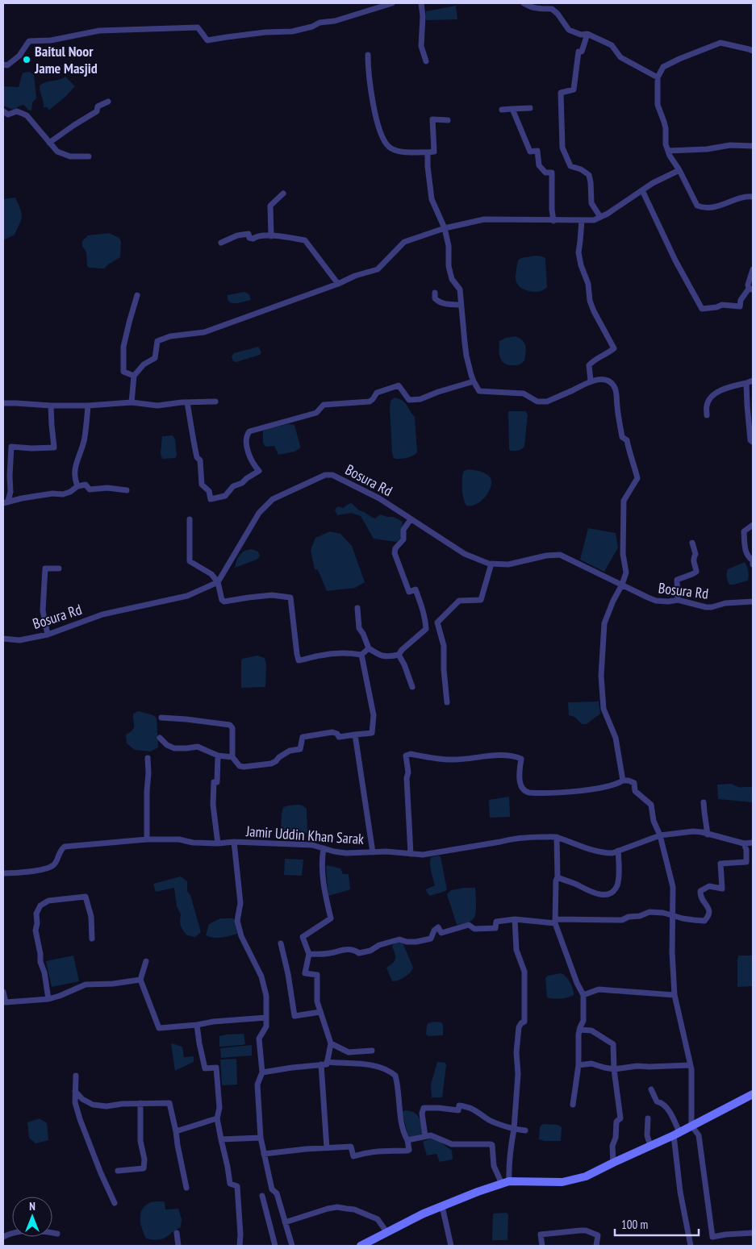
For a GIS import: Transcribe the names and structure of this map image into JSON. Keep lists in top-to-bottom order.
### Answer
{
  "streets": {
    "street": ["Bosura Rd", "Jamir Uddin Khan Sarak"]
  },
  "places": ["Baitul Noor Jame Masjid"],
  "scale_bar": "100 m",
  "north": "top"
}
